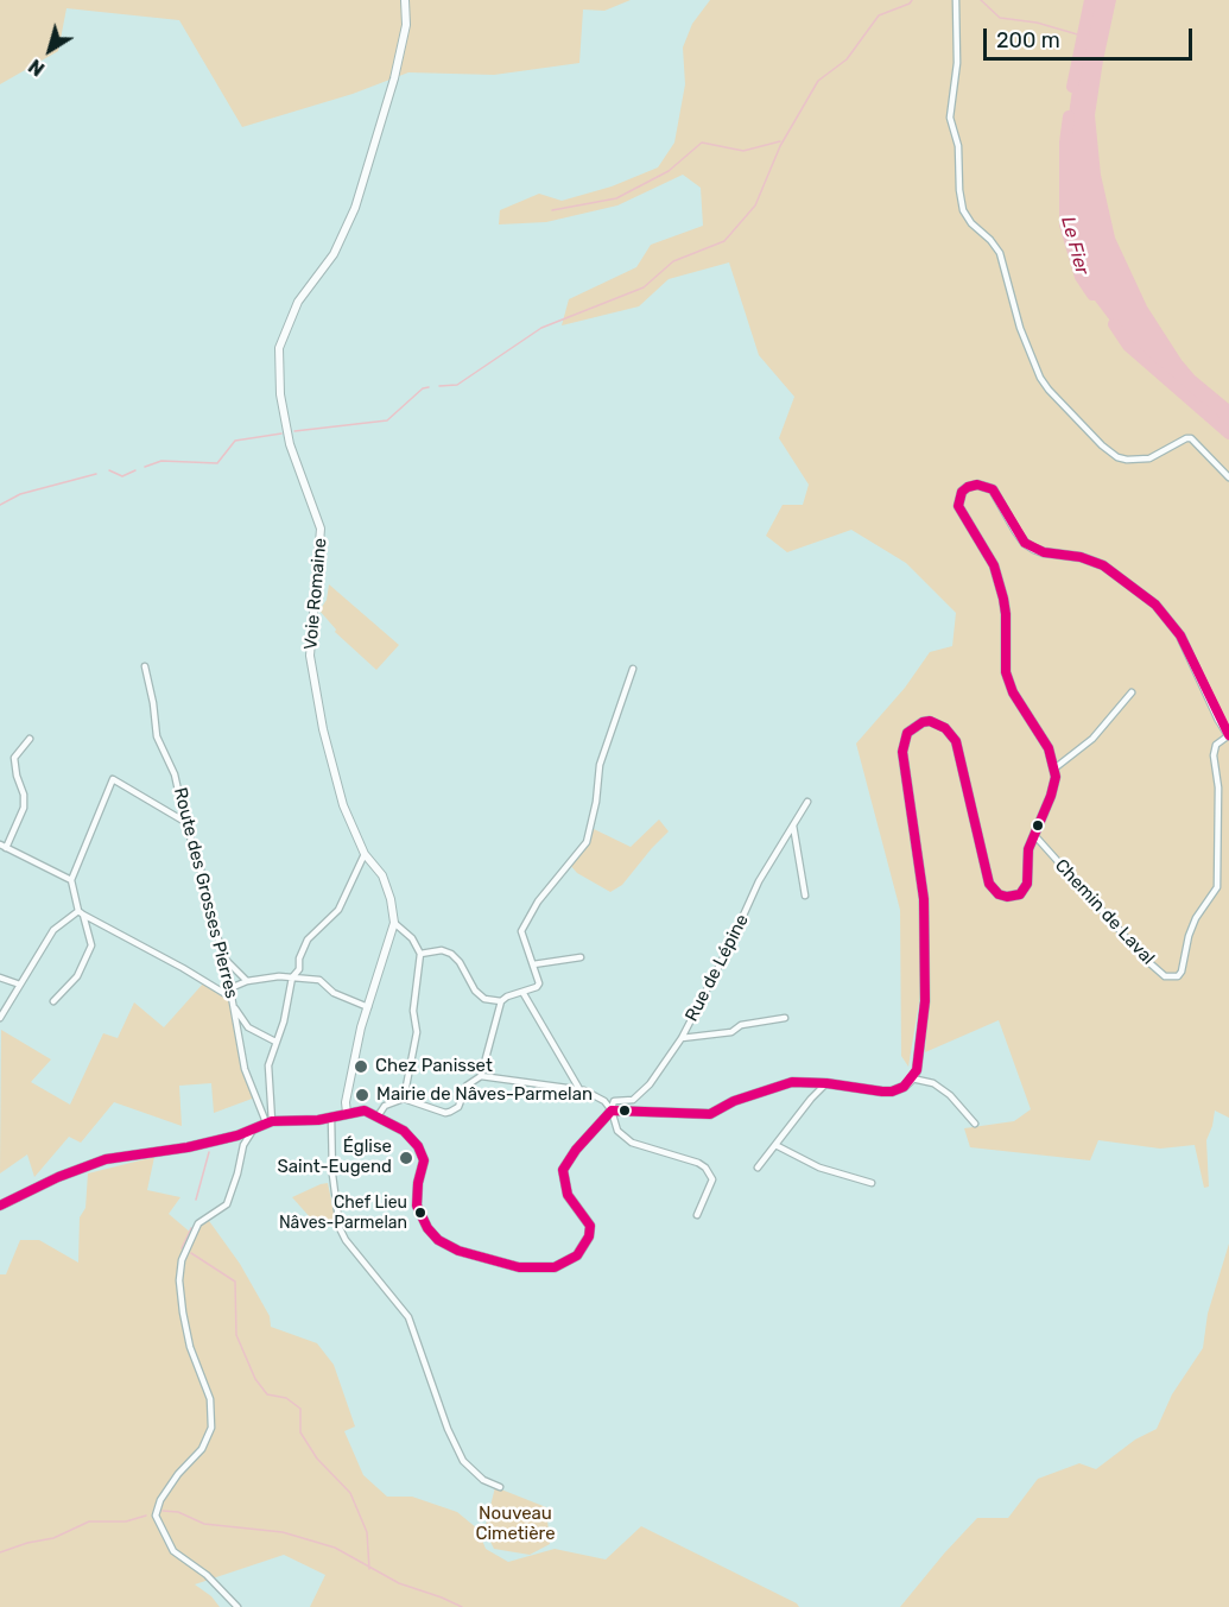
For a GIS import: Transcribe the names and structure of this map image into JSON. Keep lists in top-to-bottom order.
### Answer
{
  "streets": {
    "street": [
      "Voie Romaine",
      "Route des Grosses Pierres",
      "Chemin de Laval",
      "Rue de Lépine"
    ]
  },
  "water": ["Le Fier"],
  "parks": ["Nouveau Cimetière"],
  "places": [
    "Chez Panisset",
    "Mairie de Nâves-Parmelan",
    "Église Saint-Eugend",
    "Chef Lieu Nâves-Parmelan"
  ],
  "scale_bar": "200 m",
  "north": "bottom left"
}
